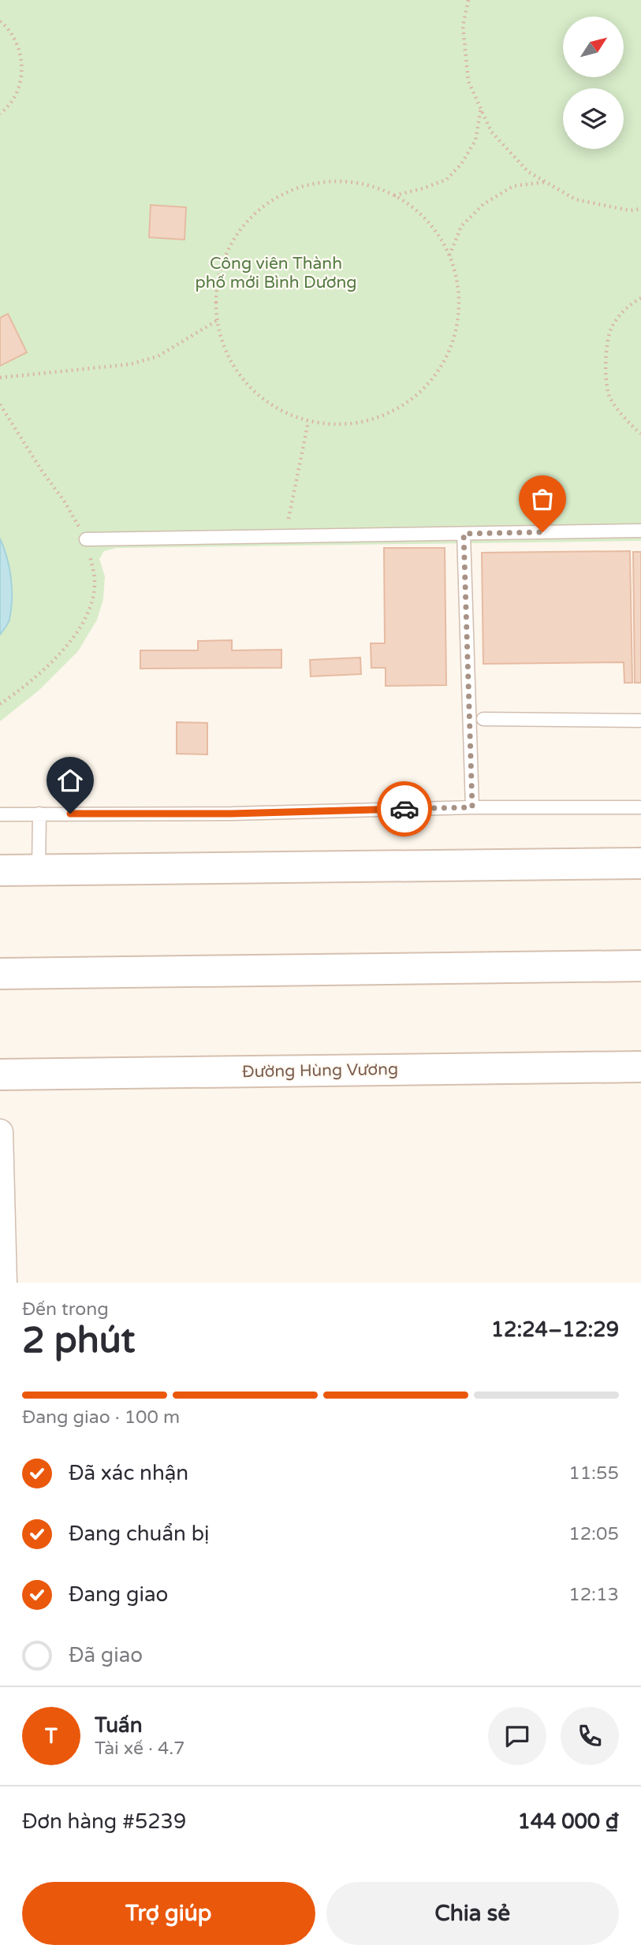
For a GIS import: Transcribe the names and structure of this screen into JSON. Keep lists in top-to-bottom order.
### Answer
{
  "streets": {
    "main road": ["Đường Hùng Vương"]
  },
  "parks": ["Công viên Thành phố mới Bình Dương"],
  "north": "top right",
  "page": {
    "heading": ["2 phút", "Đến trong", "12:24–12:29"],
    "panel": [
      "Tuấn",
      "Tài xế · 4.7",
      "Đơn hàng #5239",
      "144 000 ₫"
    ],
    "bar": "Đang giao · 100 m",
    "list": [
      ["Đã xác nhận", "11:55"],
      ["Đang chuẩn bị", "12:05"],
      ["Đang giao", "12:13"],
      "Đã giao"
    ],
    "round": "T",
    "buttons": ["Trợ giúp", "Chia sẻ"]
  }
}
